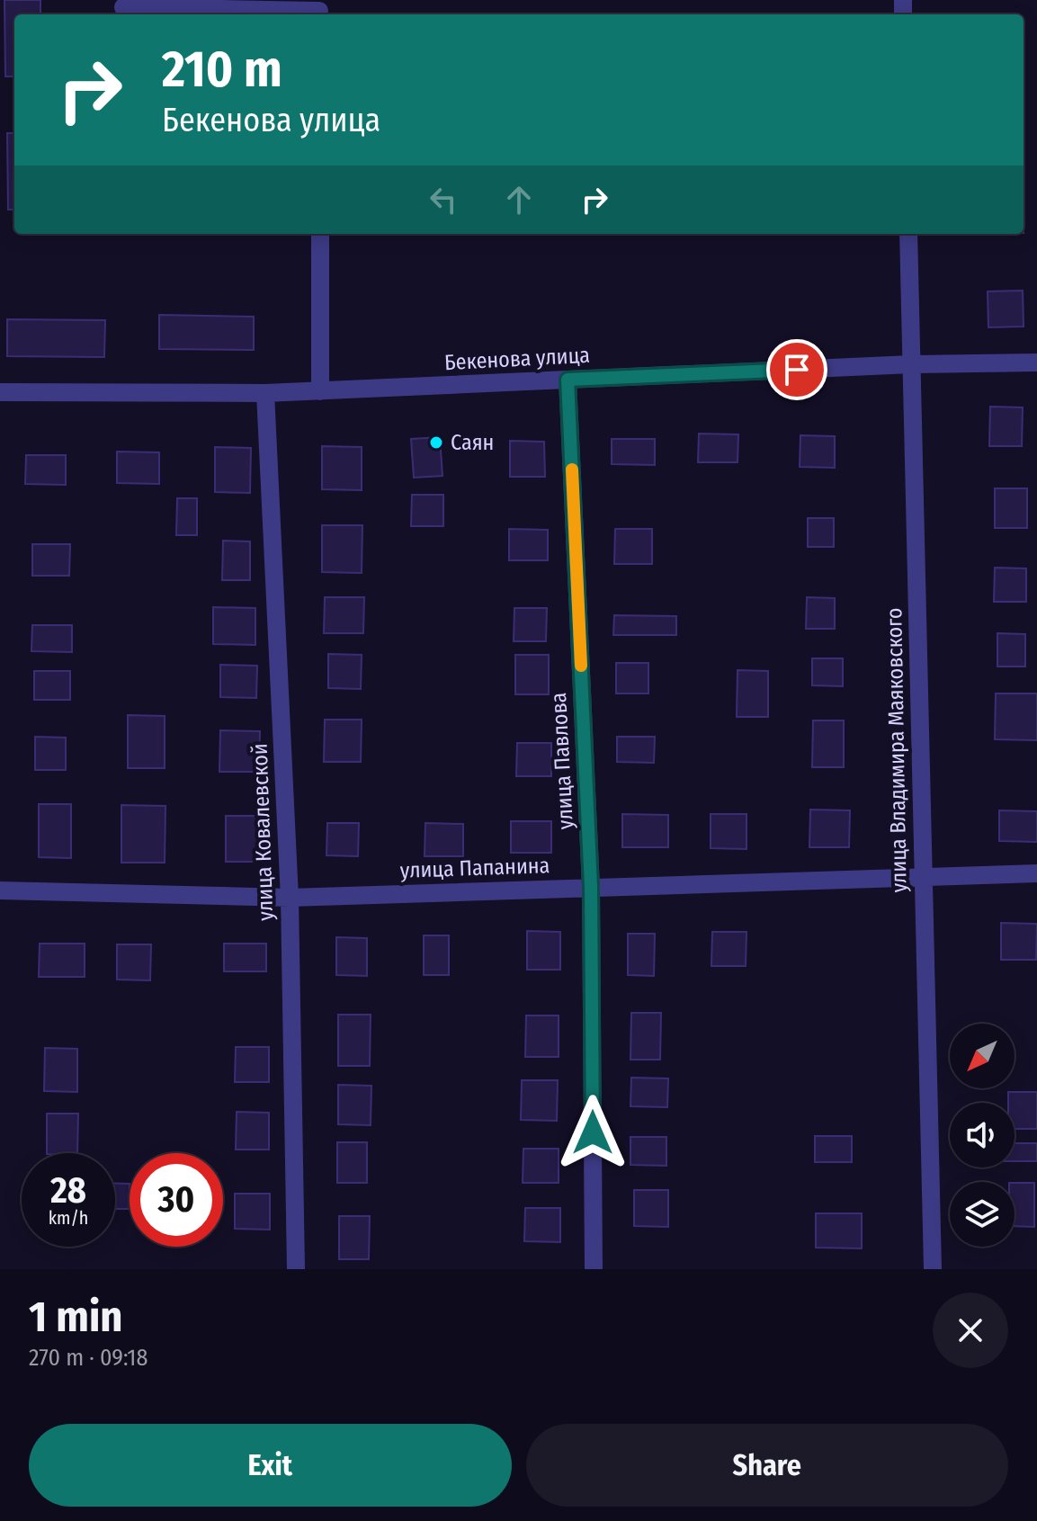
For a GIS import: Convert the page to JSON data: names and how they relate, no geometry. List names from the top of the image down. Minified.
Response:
{"streets":{"street":["Бекенова улица","улица Владимира Маяковского","улица Павлова","улица Ковалевской","улица Папанина"]},"crossings":[["Бекенова улица","улица Владимира Маяковского"],["Бекенова улица","улица Павлова"],["Бекенова улица","улица Ковалевской"],["улица Владимира Маяковского","улица Папанина"],["улица Павлова","улица Папанина"],["улица Ковалевской","улица Папанина"]],"places":["Саян"],"north":"bottom left","page":{"turn":["210 m","Бекенова улица"],"speed":"28 km/h","limit":"30","heading":["1 min","270 m · 09:18"],"buttons":["Exit","Share"]}}
